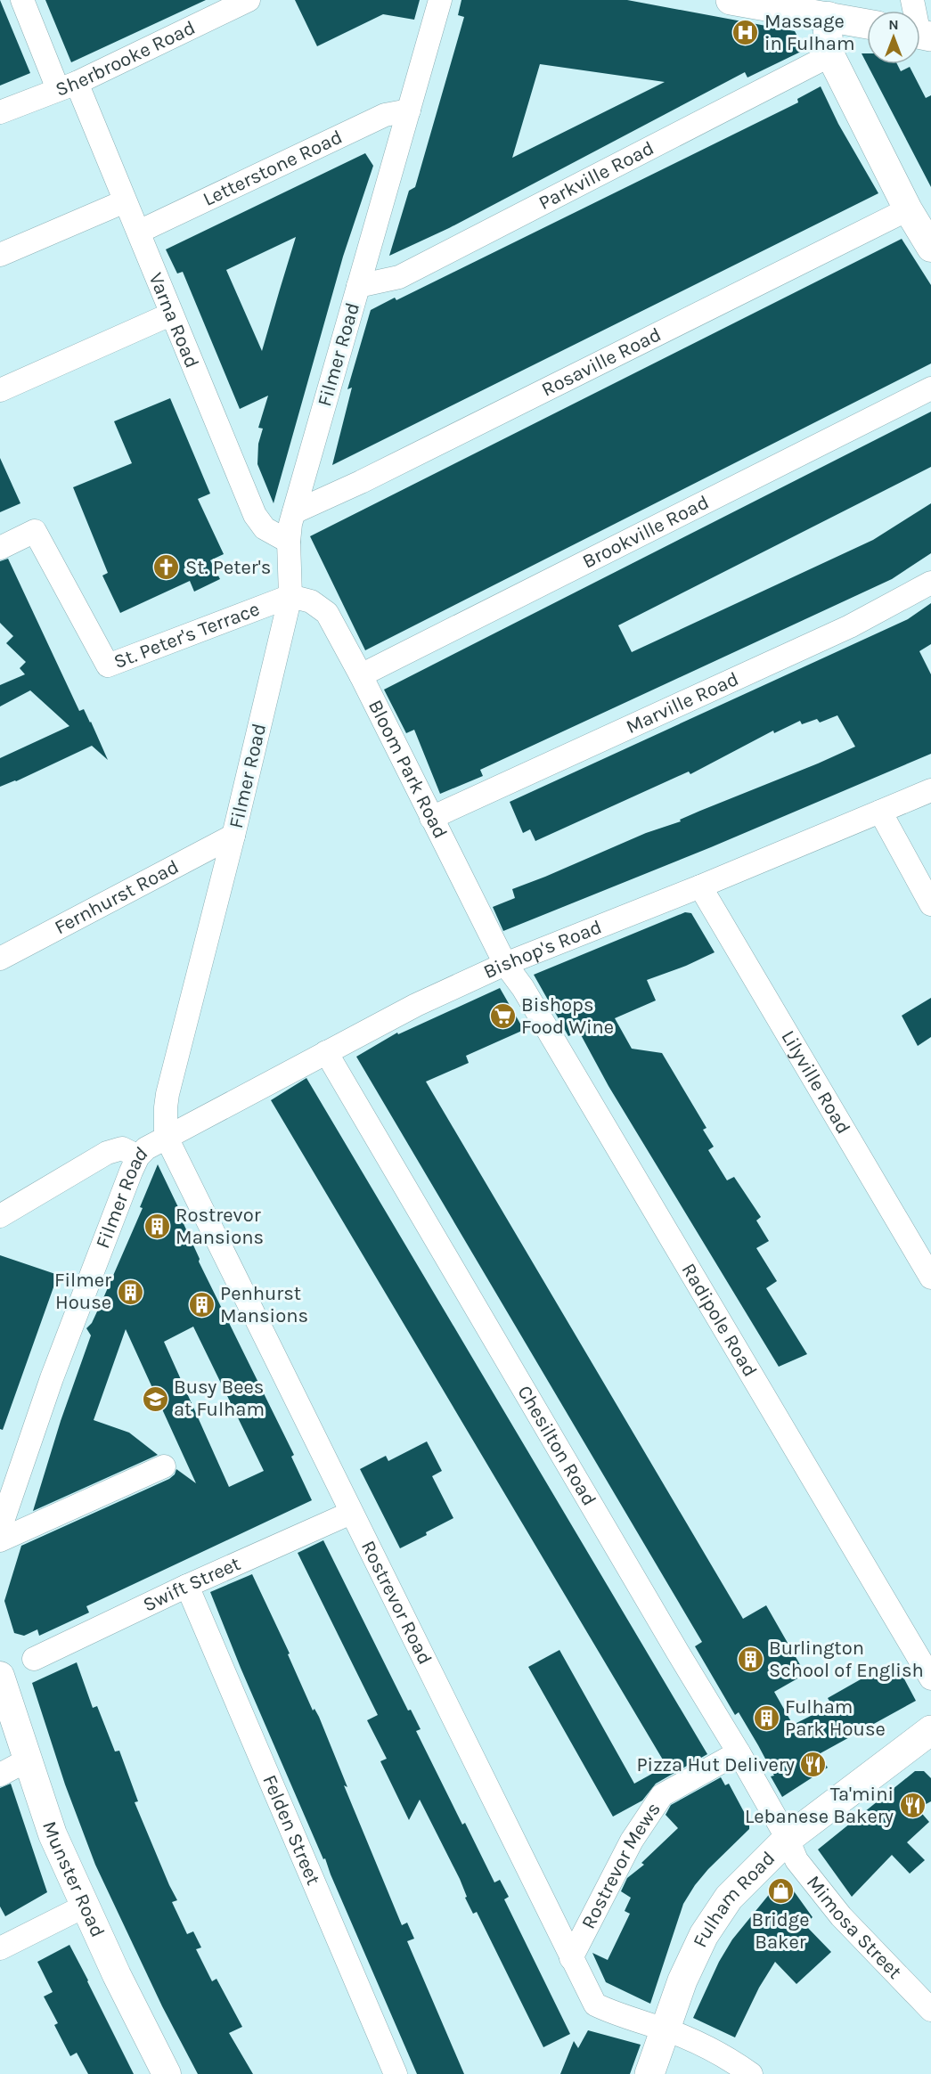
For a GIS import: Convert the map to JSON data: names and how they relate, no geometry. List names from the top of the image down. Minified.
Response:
{"streets":{"main road":["Fulham Road"],"street":["Sherbrooke Road","Letterstone Road","Parkville Road","Varna Road","Filmer Road","Rosaville Road","Brookville Road","St. Peter's Terrace","Marville Road","Bloom Park Road","Fernhurst Road","Bishop's Road","Lilyville Road","Radipole Road","Chesilton Road","Swift Street","Rostrevor Road","Felden Street","Rostrevor Mews","Munster Road","Mimosa Street"]},"crossings":[["Sherbrooke Road","Varna Road"],["Letterstone Road","Varna Road"],["Letterstone Road","Filmer Road"],["Parkville Road","Filmer Road"],["Varna Road","Filmer Road"],["Filmer Road","Rosaville Road"],["Filmer Road","St. Peter's Terrace"],["Filmer Road","Bloom Park Road"],["Filmer Road","Fernhurst Road"],["Filmer Road","Bishop's Road"],["Filmer Road","Rostrevor Road"],["Brookville Road","Bloom Park Road"],["St. Peter's Terrace","Bloom Park Road"],["Marville Road","Bloom Park Road"],["Bloom Park Road","Bishop's Road"],["Bloom Park Road","Radipole Road"],["Bishop's Road","Lilyville Road"],["Bishop's Road","Radipole Road"],["Bishop's Road","Chesilton Road"],["Bishop's Road","Rostrevor Road"],["Chesilton Road","Rostrevor Mews"],["Chesilton Road","Fulham Road"],["Chesilton Road","Mimosa Street"],["Swift Street","Rostrevor Road"],["Swift Street","Felden Street"],["Rostrevor Road","Rostrevor Mews"],["Rostrevor Road","Fulham Road"],["Fulham Road","Mimosa Street"]],"places":{"hospital":["Massage in Fulham"],"church":["St. Peter's"],"supermarket":["Bishops Food Wine"],"building":["Rostrevor Mansions","Filmer House","Penhurst Mansions","Burlington School of English","Fulham Park House"],"school or university":["Busy Bees at Fulham"],"restaurant":["Pizza Hut Delivery","Ta'mini Lebanese Bakery"],"shop":["Bridge Baker"]},"north":"top"}
